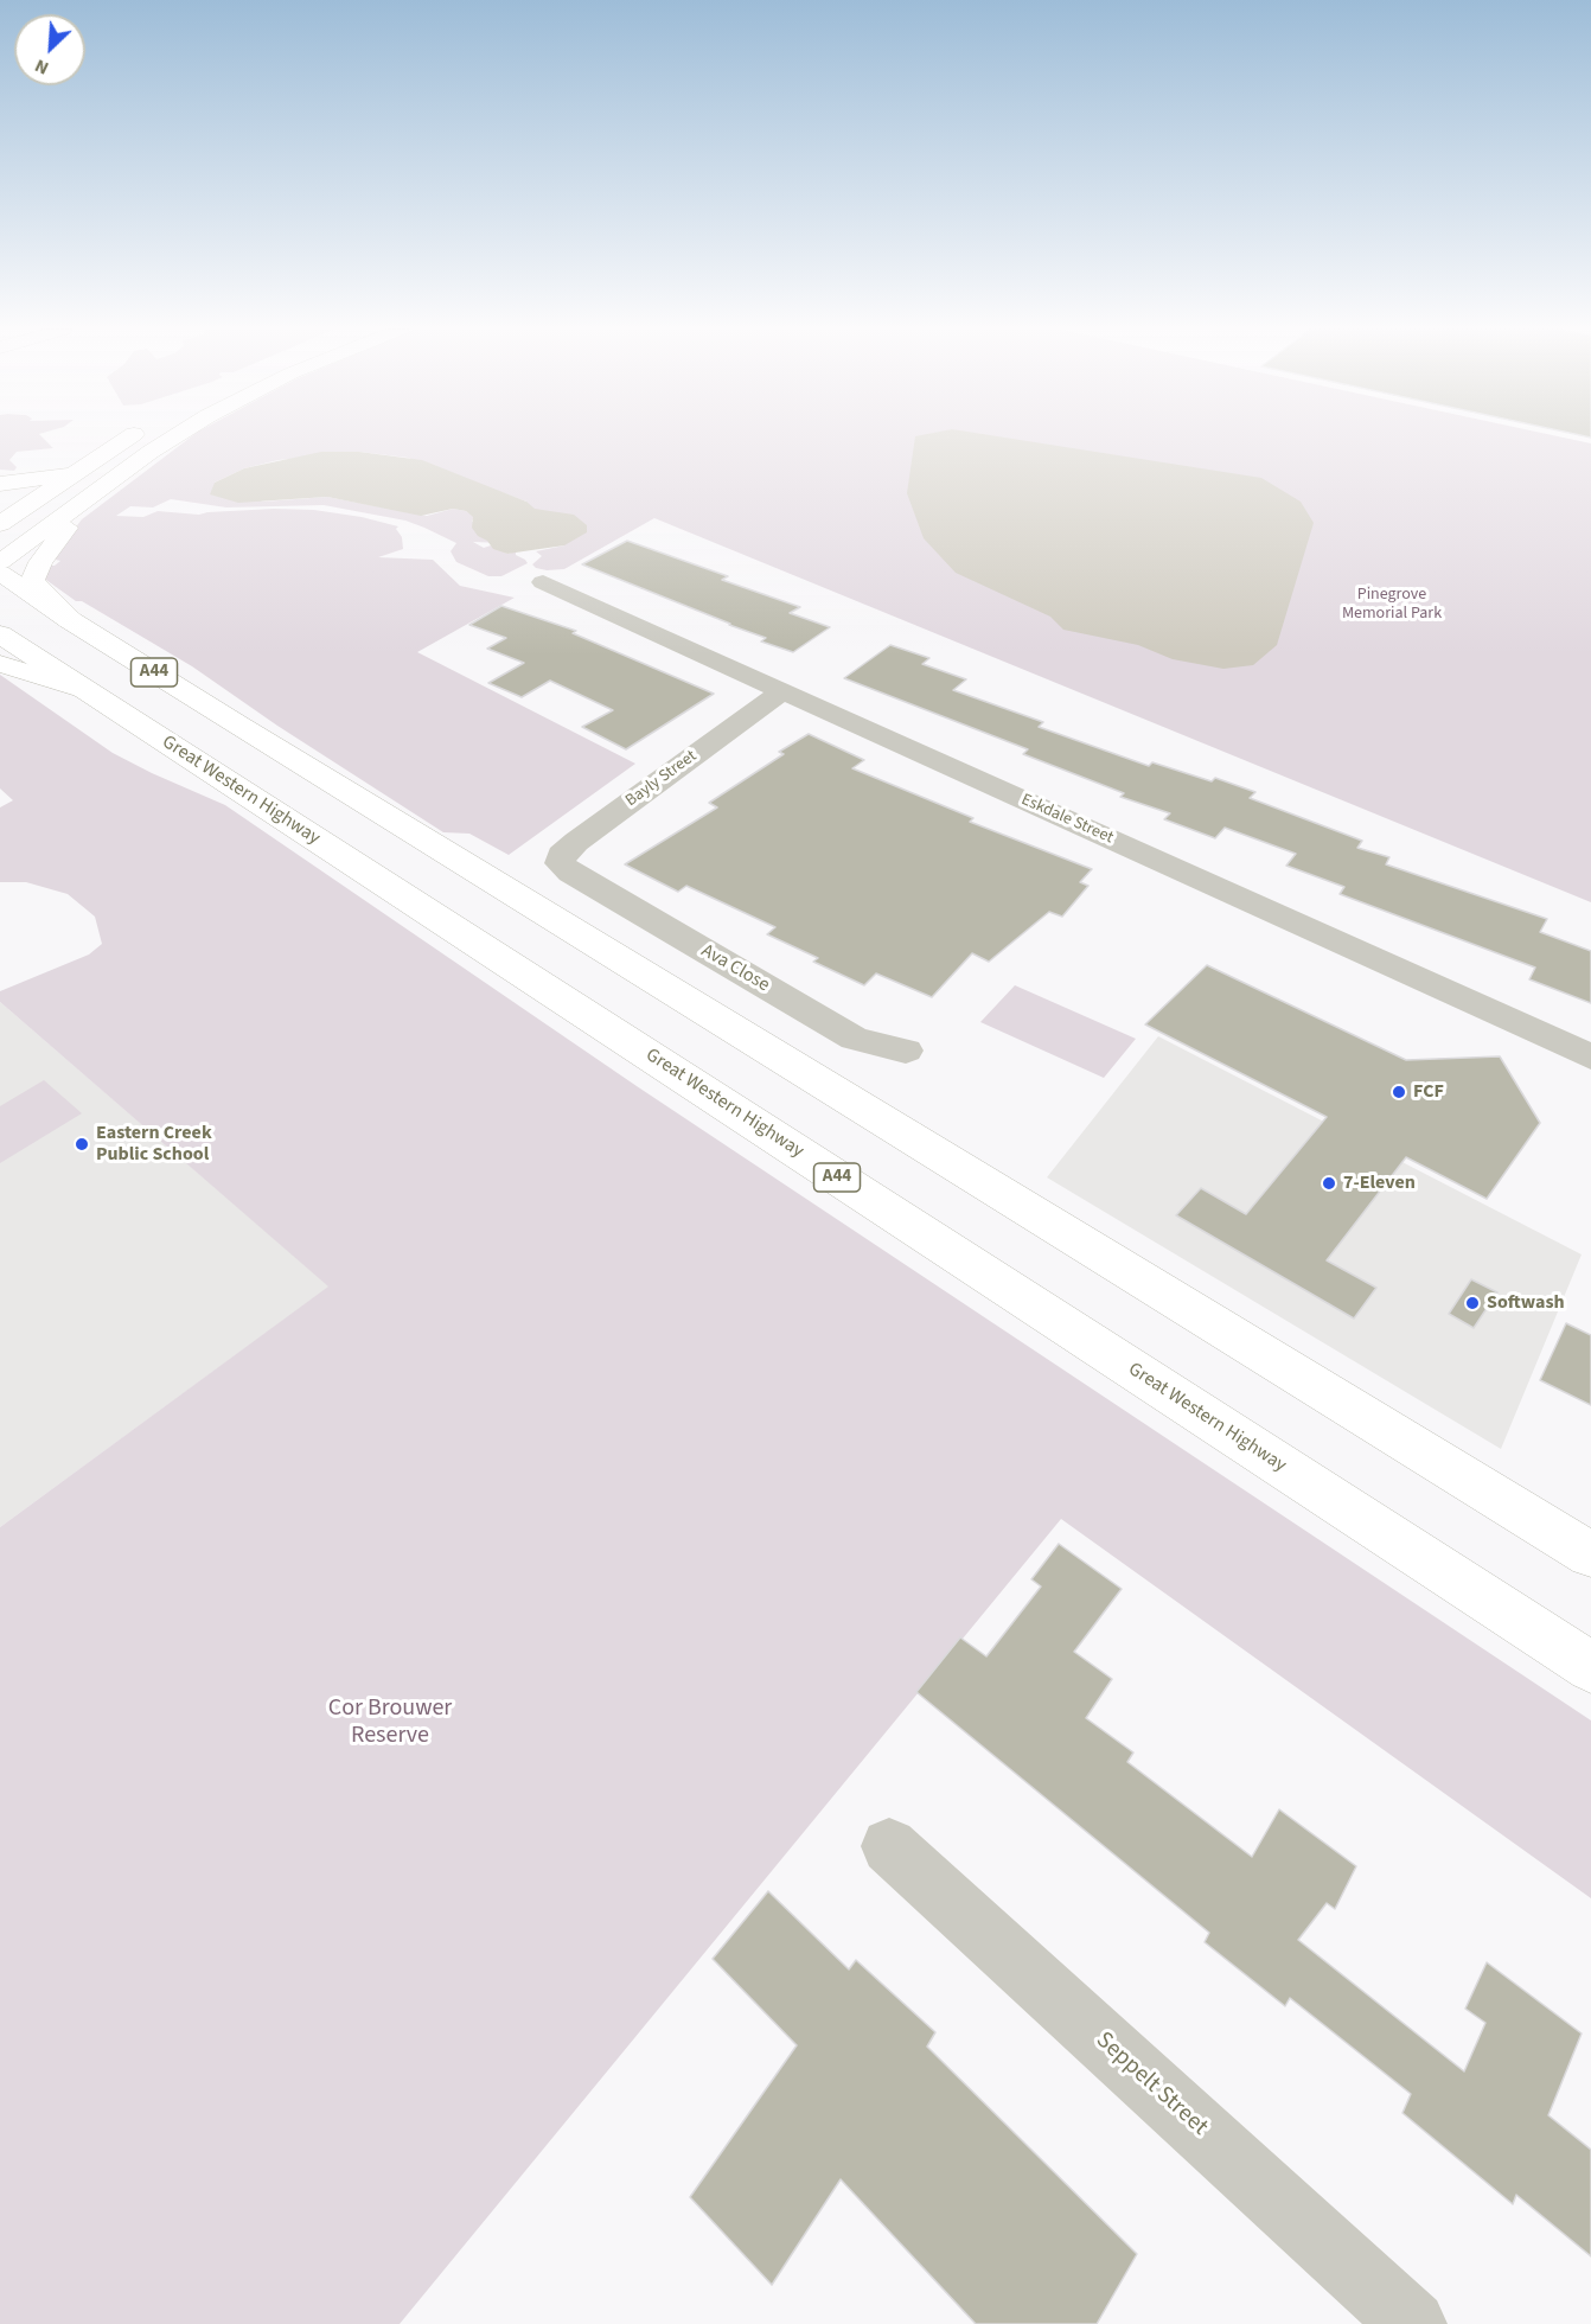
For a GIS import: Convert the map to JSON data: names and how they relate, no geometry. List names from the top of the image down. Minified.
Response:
{"streets":{"main road":["A44","Great Western Highway"],"street":["Bayly Street","Eskdale Street","Ava Close","Seppelt Street"]},"crossings":[["Bayly Street","Eskdale Street"],["Bayly Street","Ava Close"]],"parks":["Pinegrove Memorial Park","Cor Brouwer Reserve"],"places":["FCF","Eastern Creek Public School","7-Eleven","Softwash"],"north":"bottom left"}
